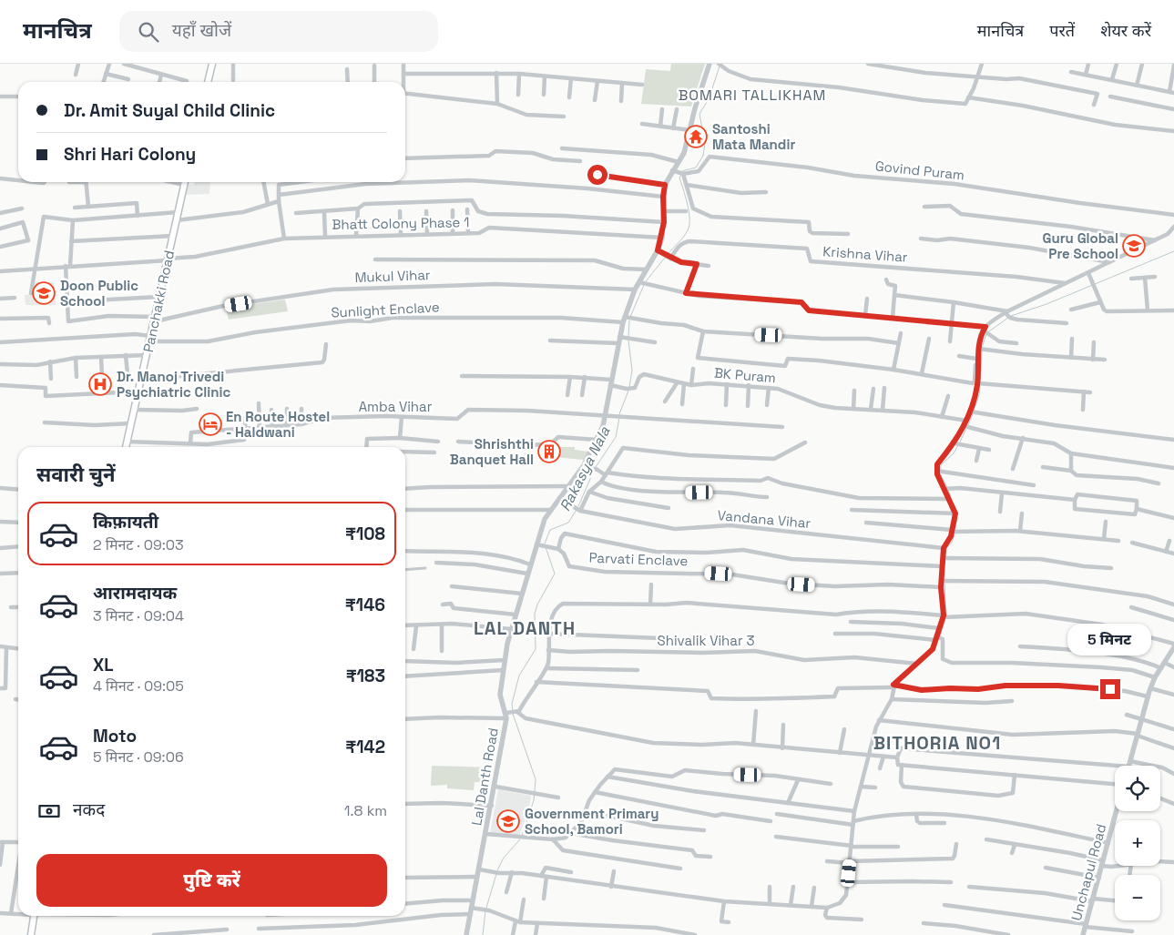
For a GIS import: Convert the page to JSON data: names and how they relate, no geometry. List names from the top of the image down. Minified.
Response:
{"streets":{"main road":["Panchakki Road"],"street":["Govind Puram","Bhatt Colony Phase 1","Krishna Vihar","Mukul Vihar","Sunlight Enclave","BK Puram","Amba Vihar","Vandana Vihar","Parvati Enclave","Shivalik Vihar 3","Lal Danth Road","Unchapul Road"]},"crossings":[["Bhatt Colony Phase 1","Panchakki Road"],["Bhatt Colony Phase 1","Lal Danth Road"],["Mukul Vihar","Panchakki Road"],["Mukul Vihar","Lal Danth Road"],["Panchakki Road","Sunlight Enclave"],["Sunlight Enclave","Lal Danth Road"],["BK Puram","Lal Danth Road"],["Amba Vihar","Lal Danth Road"],["Vandana Vihar","Lal Danth Road"]],"districts":["BOMARI TALLIKHAM","LAL DANTH","BITHORIA NO1"],"water":["Rakasya Nala"],"places":{"temple":["Santoshi Mata Mandir"],"school or university":["Guru Global Pre School","Doon Public School","Government Primary School, Bamori"],"hospital":["Dr. Manoj Trivedi Psychiatric Clinic"],"hotel":["En Route Hostel - Haldwani"],"building":["Shrishthi Banquet Hall"]},"page":{"header":"मानचित्र","search":"यहाँ खोजें","nav":["मानचित्र","परतें","शेयर करें"],"banner":["Dr. Amit Suyal Child Clinic","Shri Hari Colony"],"heading":"सवारी चुनें","list":[{"name":"किफ़ायती","note":"2 मिनट · 09:03","value":"₹108"},{"name":"आरामदायक","note":"3 मिनट · 09:04","value":"₹146"},{"name":"XL","note":"4 मिनट · 09:05","value":"₹183"},{"name":"Moto","note":"5 मिनट · 09:06","value":"₹142"}],"bubble":"5 मिनट","map_buttons":["+","−"],"pay":["नकद","1.8 km"],"buttons":"पुष्टि करें"}}
